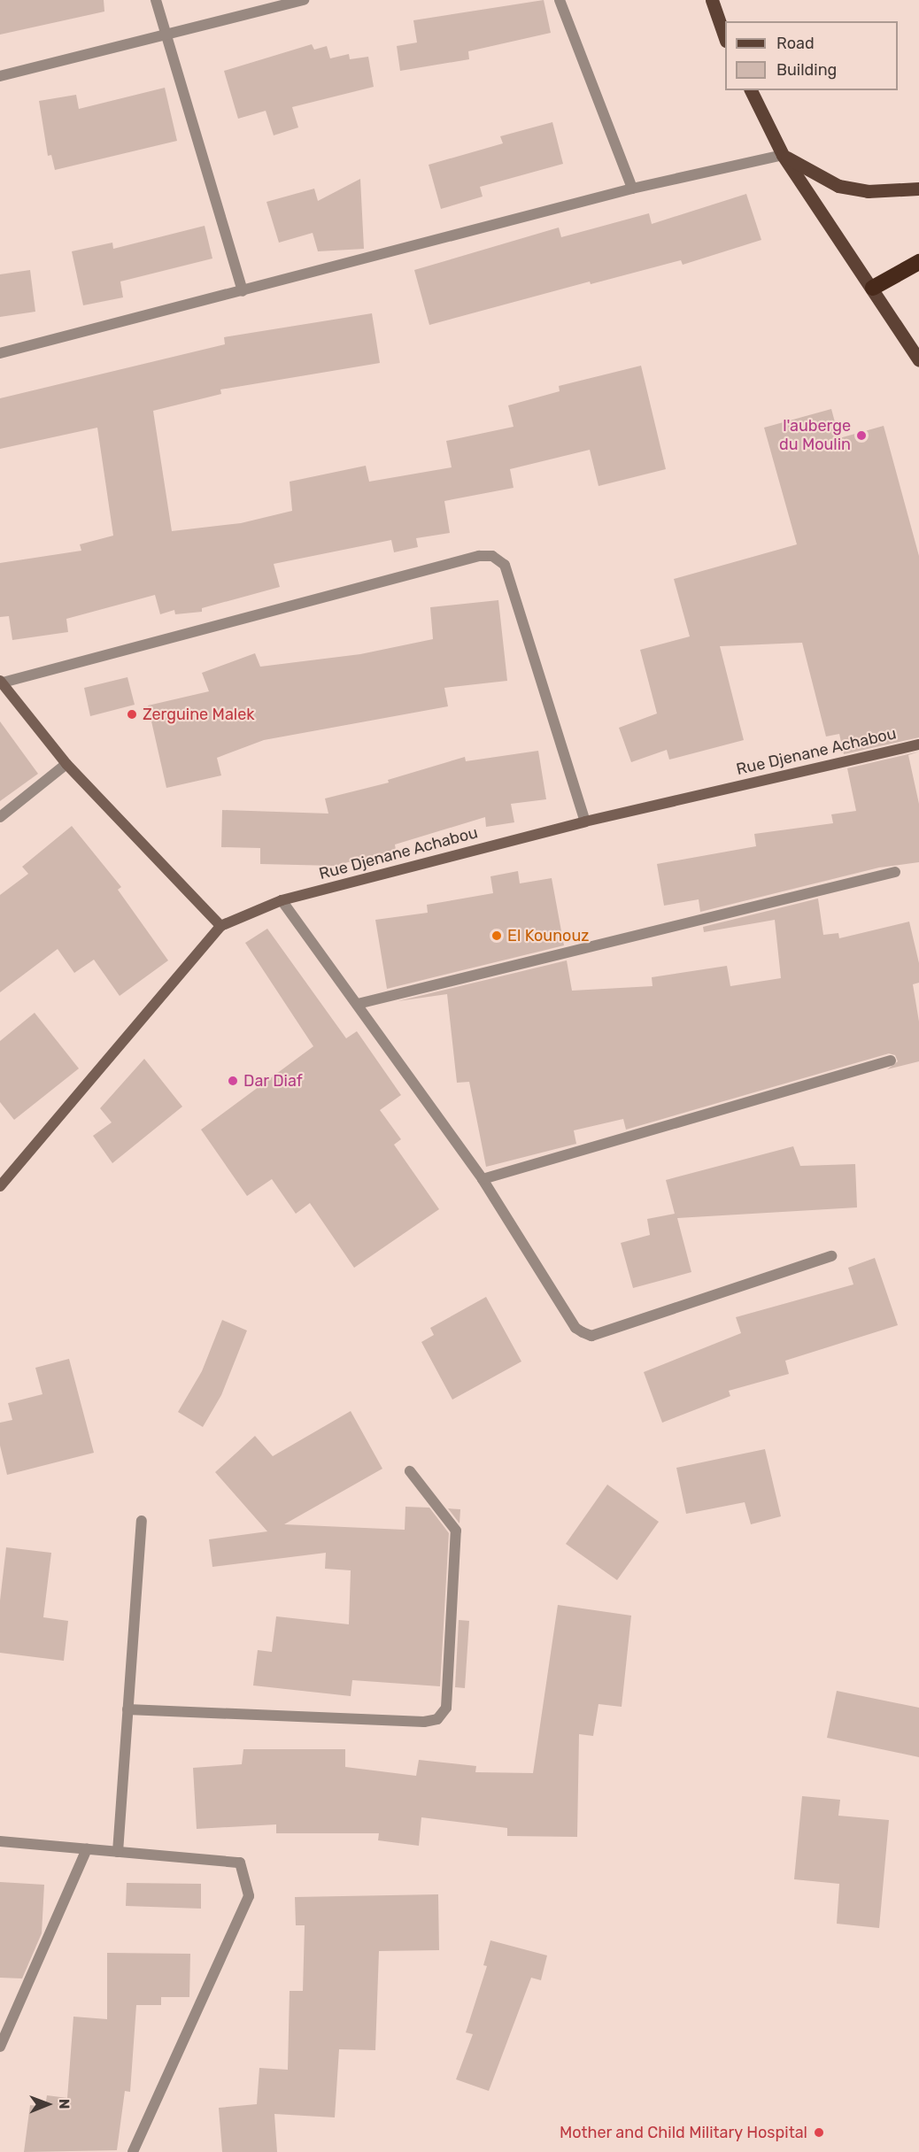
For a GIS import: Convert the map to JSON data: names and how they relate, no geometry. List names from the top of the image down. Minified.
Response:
{"streets":{"main road":["Rue Djenane Achabou"]},"places":["l'auberge du Moulin","Zerguine Malek","El Kounouz","Dar Diaf","Mother and Child Military Hospital"],"legend":["Road","Building"],"north":"right"}
